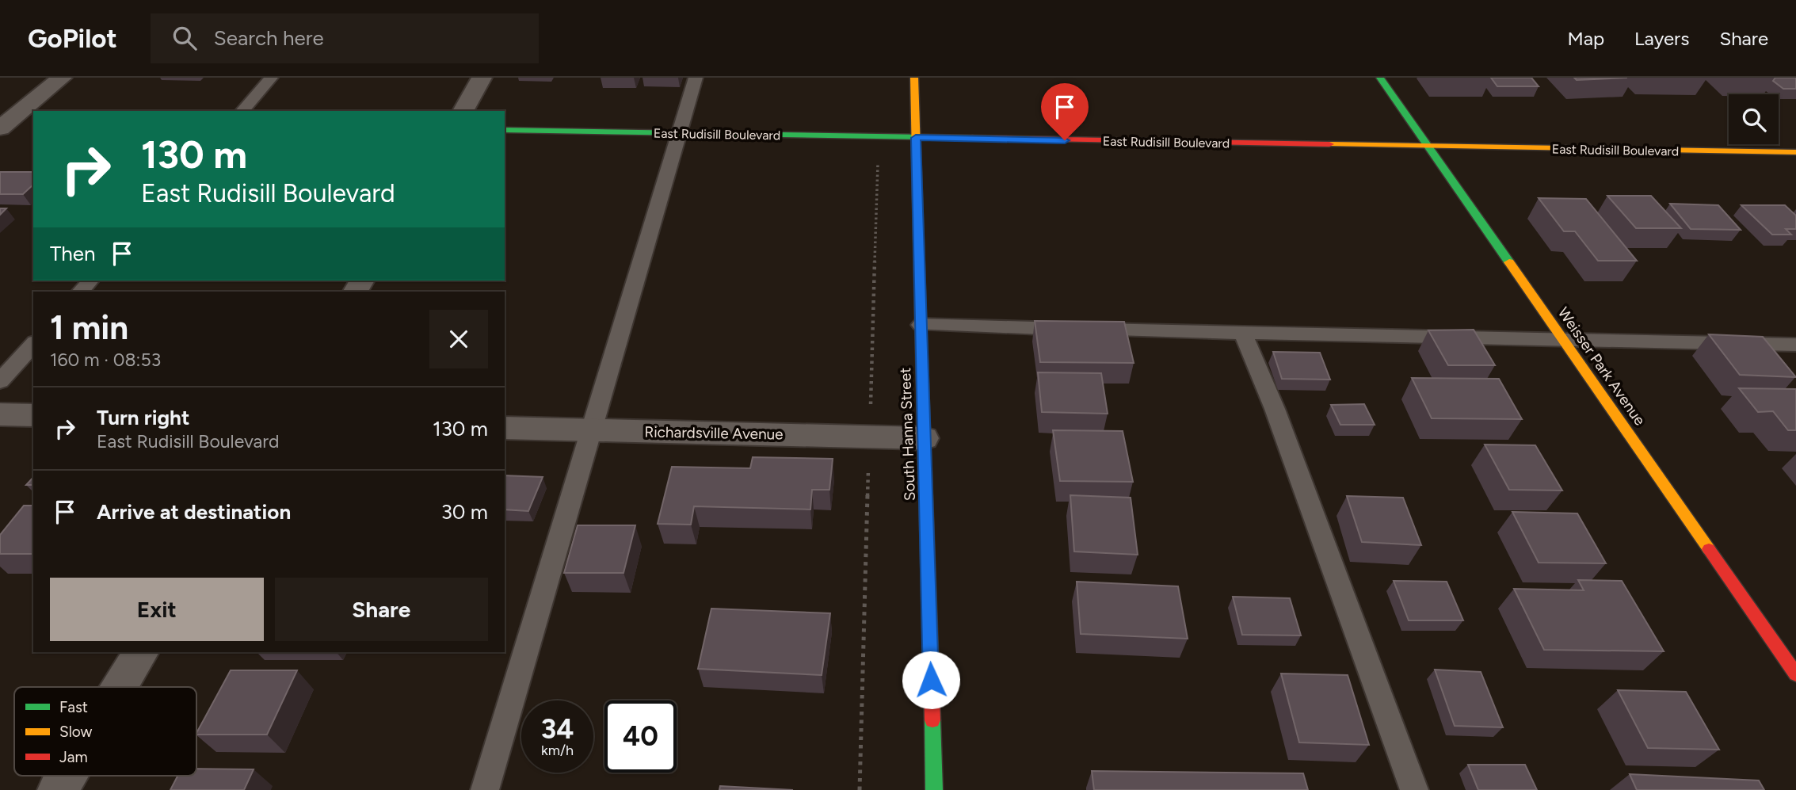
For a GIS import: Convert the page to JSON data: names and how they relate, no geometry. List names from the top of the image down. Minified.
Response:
{"streets":{"street":["East Rudisill Boulevard","Weisser Park Avenue","Richardsville Avenue","South Hanna Street"]},"crossings":[["East Rudisill Boulevard","Weisser Park Avenue"],["East Rudisill Boulevard","South Hanna Street"],["Richardsville Avenue","South Hanna Street"]],"legend":["Fast","Slow","Jam"],"page":{"header":"GoPilot","search":"Search here","nav":["Map","Layers","Share"],"turn":["130 m","East Rudisill Boulevard"],"then":"Then","heading":["1 min","160 m · 08:53"],"list":[{"name":"Turn right","note":"East Rudisill Boulevard","value":"130 m"},{"name":"Arrive at destination","value":"30 m"}],"buttons":["Exit","Share"],"speed":"34 km/h","limit":"40"}}
